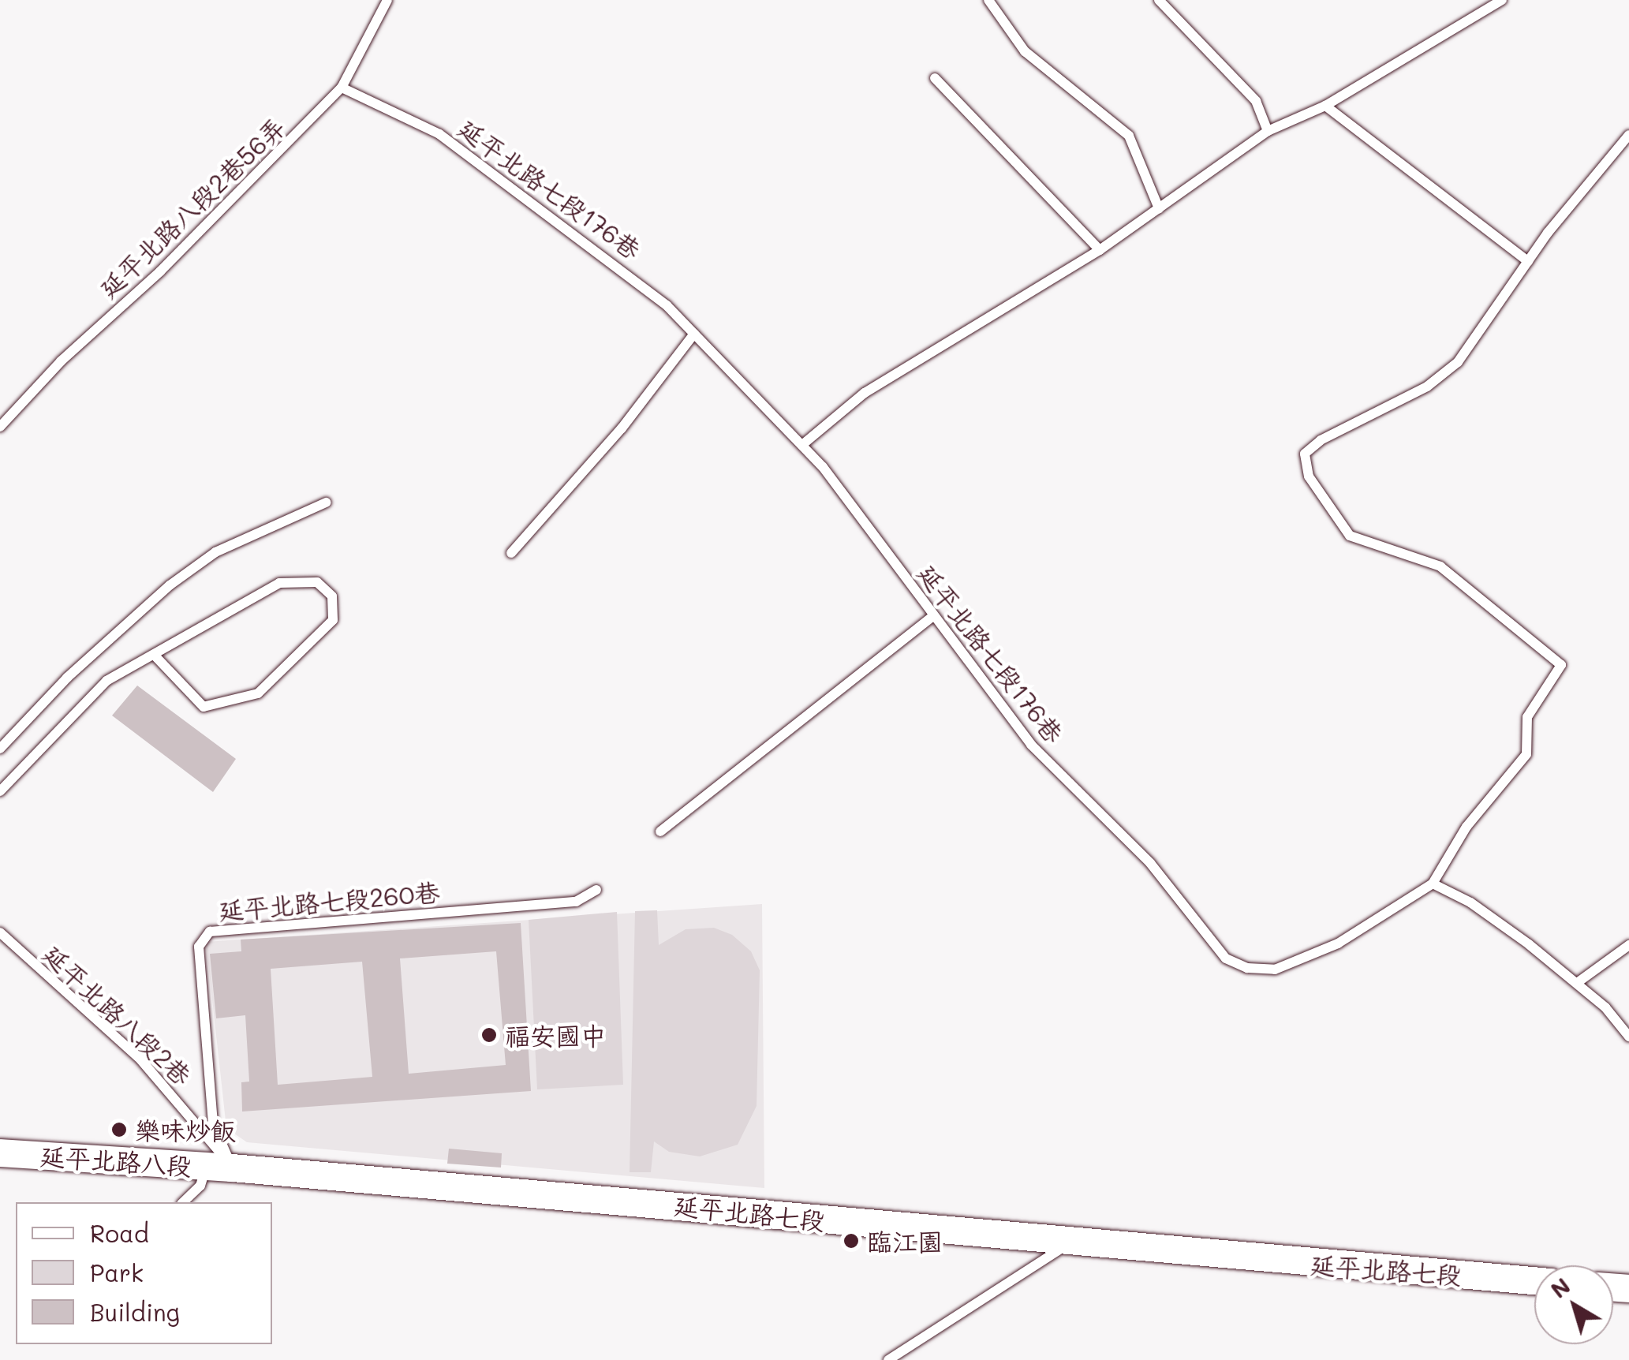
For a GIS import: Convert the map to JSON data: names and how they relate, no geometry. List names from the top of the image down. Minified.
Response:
{"streets":{"street":["延平北路八段","延平北路七段"],"lane":["延平北路七段176巷","延平北路八段2巷56弄","延平北路七段260巷","延平北路八段2巷"]},"crossings":[["延平北路七段176巷","延平北路八段2巷56弄"],["延平北路七段260巷","延平北路八段2巷"],["延平北路七段260巷","延平北路八段"],["延平北路七段260巷","延平北路七段"],["延平北路八段2巷","延平北路八段"],["延平北路八段2巷","延平北路七段"],["延平北路八段","延平北路七段"]],"places":["福安國中","樂味炒飯","臨江園"],"legend":["Road","Park","Building"],"north":"top left"}
